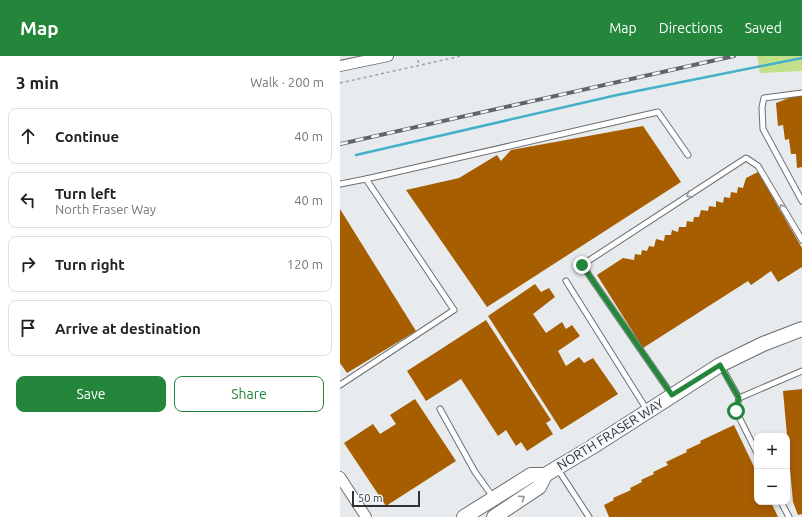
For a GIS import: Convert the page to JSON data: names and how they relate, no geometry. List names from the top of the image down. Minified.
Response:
{"streets":{"street":["NORTH FRASER WAY"]},"scale_bar":"50 m","page":{"header":"Map","nav":["Map","Directions","Saved"],"heading":["3 min","Walk · 200 m"],"list":[["Continue","40 m"],["Turn left","North Fraser Way","40 m"],["Turn right","120 m"],"Arrive at destination"],"buttons":["Save","Share"],"map_buttons":["+","−"],"scale":"50 m"}}
